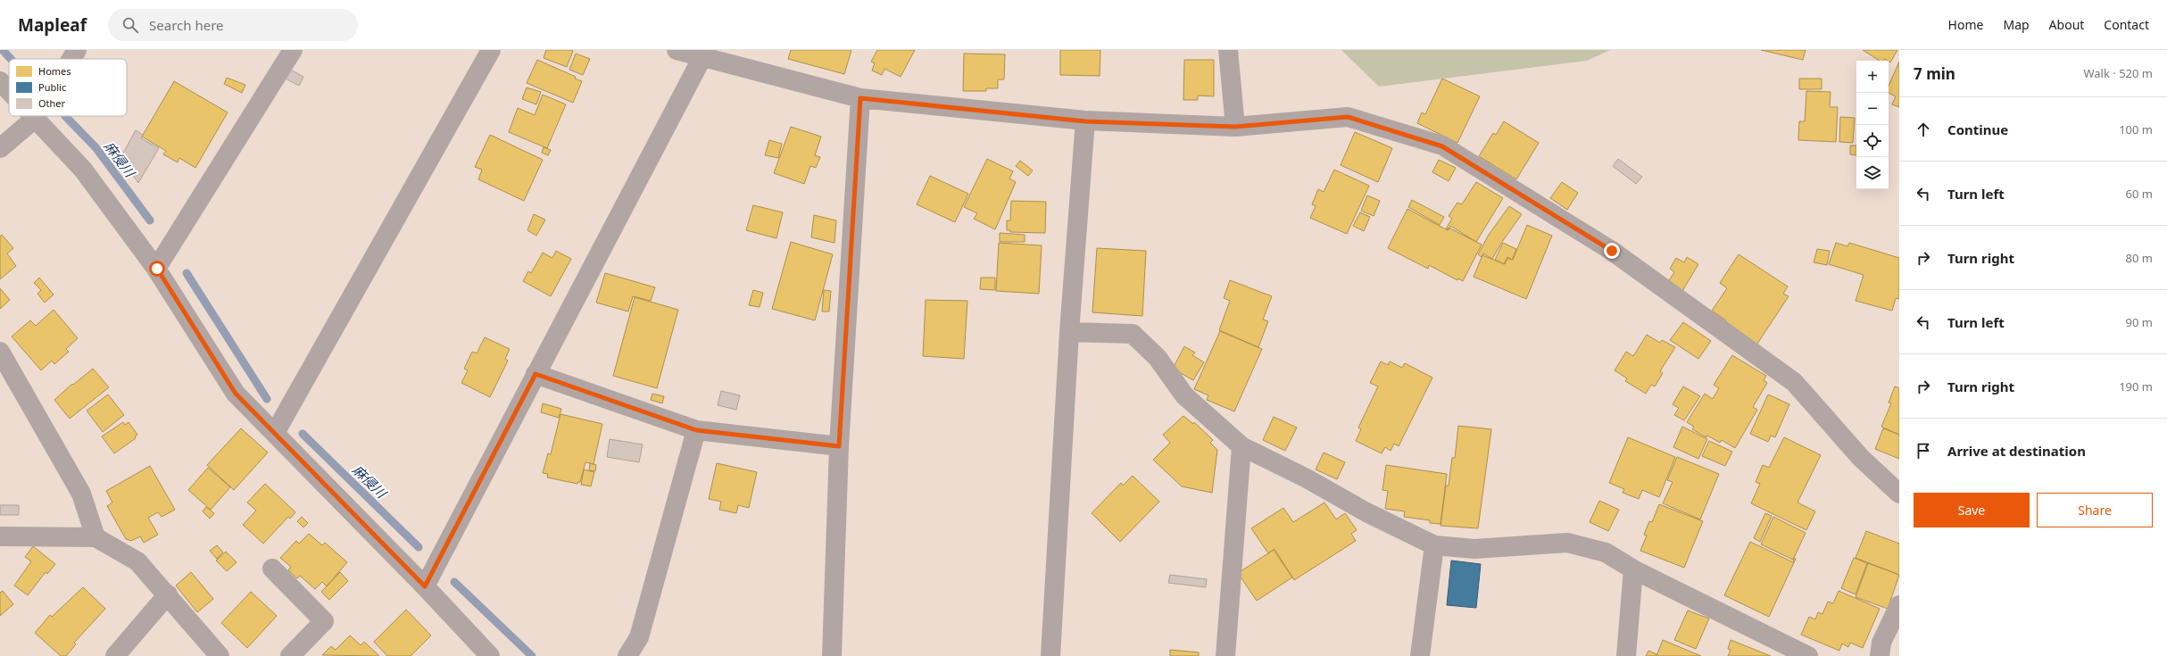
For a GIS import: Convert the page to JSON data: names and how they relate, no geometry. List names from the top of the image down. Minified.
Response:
{"water":["麻侵川"],"legend":["Homes","Public","Other"],"page":{"header":"Mapleaf","search":"Search here","nav":["Home","Map","About","Contact"],"heading":["7 min","Walk · 520 m"],"map_buttons":["+","−"],"list":[["Continue","100 m"],["Turn left","60 m"],["Turn right","80 m"],["Turn left","90 m"],["Turn right","190 m"],"Arrive at destination"],"buttons":["Save","Share"]}}
